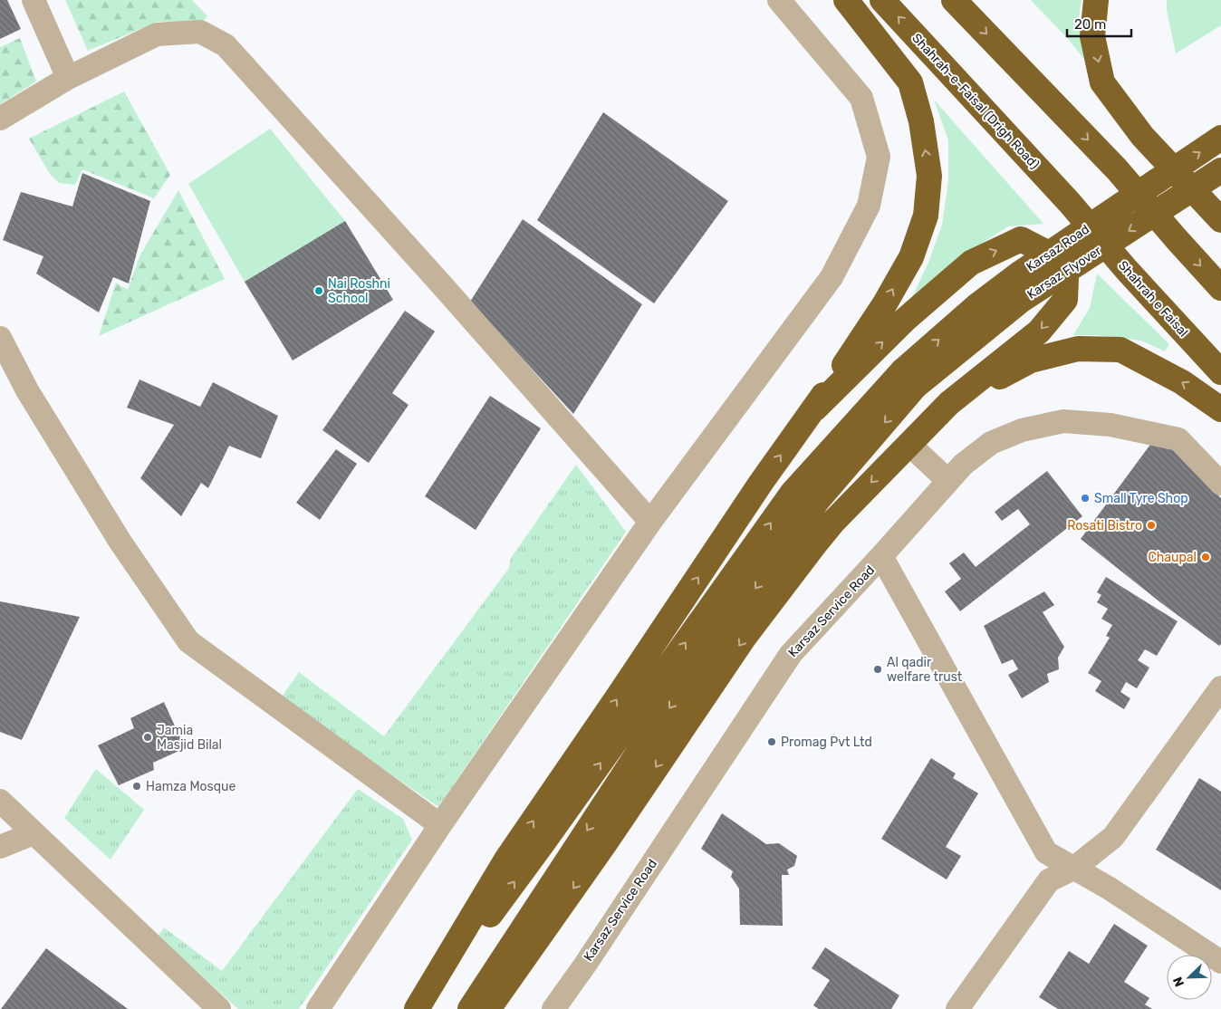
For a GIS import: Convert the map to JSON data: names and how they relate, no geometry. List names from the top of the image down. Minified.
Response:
{"streets":{"highway":["Shahrah-e-Faisal (Drigh Road)","Karsaz Road","Karsaz Flyover","Shahrah e Faisal"],"street":["Karsaz Service Road"]},"crossings":[["Shahrah-e-Faisal (Drigh Road)","Shahrah e Faisal"],["Karsaz Road","Karsaz Flyover"]],"one_way":["Karsaz Road","Karsaz Flyover"],"places":["Nai Roshni School","Small Tyre Shop","Rosati Bistro","Chaupal","Al qadir welfare trust","Jamia Masjid Bilal","Promag Pvt Ltd","Hamza Mosque"],"scale_bar":"20 m","north":"bottom left"}
